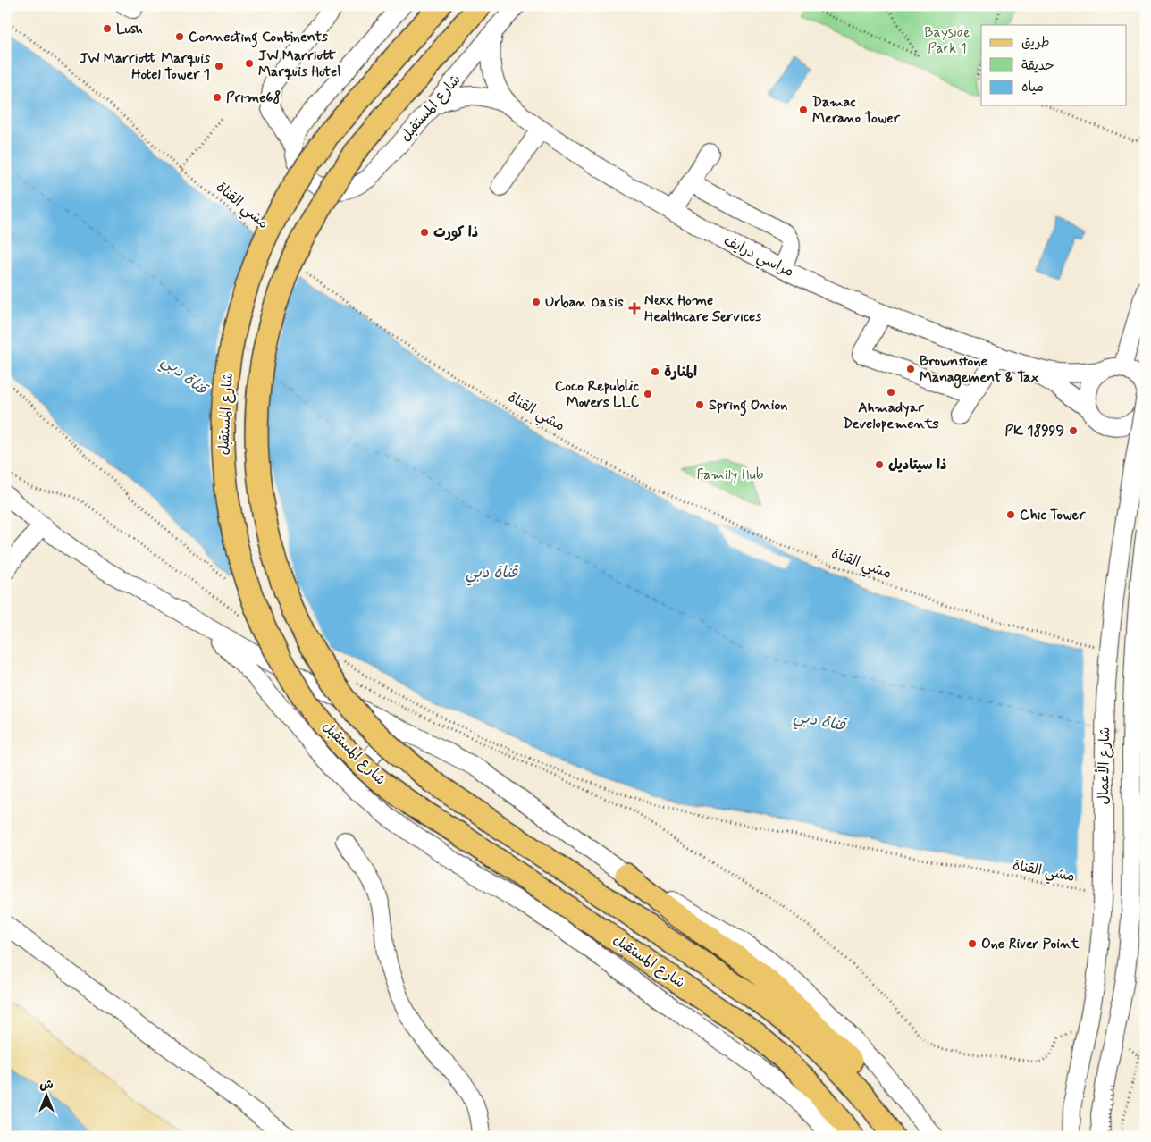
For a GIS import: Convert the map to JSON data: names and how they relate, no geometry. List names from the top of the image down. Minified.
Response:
{"streets":{"main road":["شارع المستقبل"],"street":["مراسي درايف","شارع الأعمال"],"path":["مشي القناة"]},"crossings":[["شارع المستقبل","مراسي درايف"]],"water":["قناة دبي"],"parks":["Bayside Park 1","Family Hub"],"places":{"other":["Lush","Connecting Continents","JW Marriott Marquis Hotel","JW Marriott Marquis Hotel Tower 1","Prime68","Damac Merano Tower","ذا كورت","Urban Oasis","Brownstone Management & Tax","المنارة","Ahmadyar Developements","Coco Republic Movers LLC","Spring Onion","PK 18999","ذا سيتاديل","Chic Tower","One River Point"],"health":["Nexx Home Healthcare Services"]},"legend":["طريق","حديقة","مياه"],"north":"top"}
